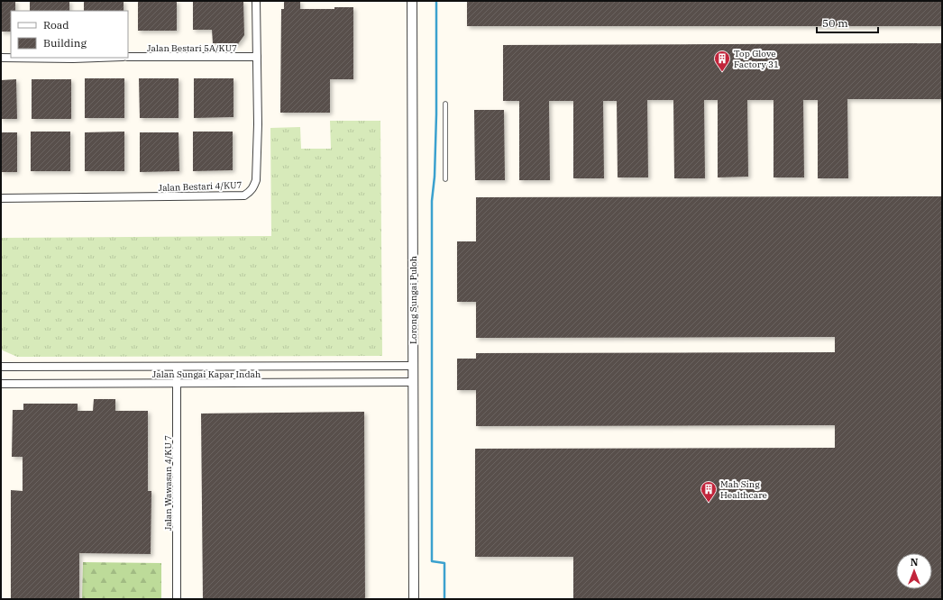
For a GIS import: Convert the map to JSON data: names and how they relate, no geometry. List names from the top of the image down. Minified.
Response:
{"streets":{"street":["Jalan Bestari 5A/KU7","Jalan Bestari 4/KU7","Lorong Sungai Puloh","Jalan Sungai Kapar Indah","Jalan Wawasan 4/KU 7"]},"crossings":[["Jalan Bestari 5A/KU7","Jalan Bestari 4/KU7"],["Lorong Sungai Puloh","Jalan Sungai Kapar Indah"],["Jalan Sungai Kapar Indah","Jalan Wawasan 4/KU 7"]],"places":{"building":["Top Glove Factory 31","Mah Sing Healthcare"]},"legend":["Road","Building"],"scale_bar":"50 m","north":"top"}
